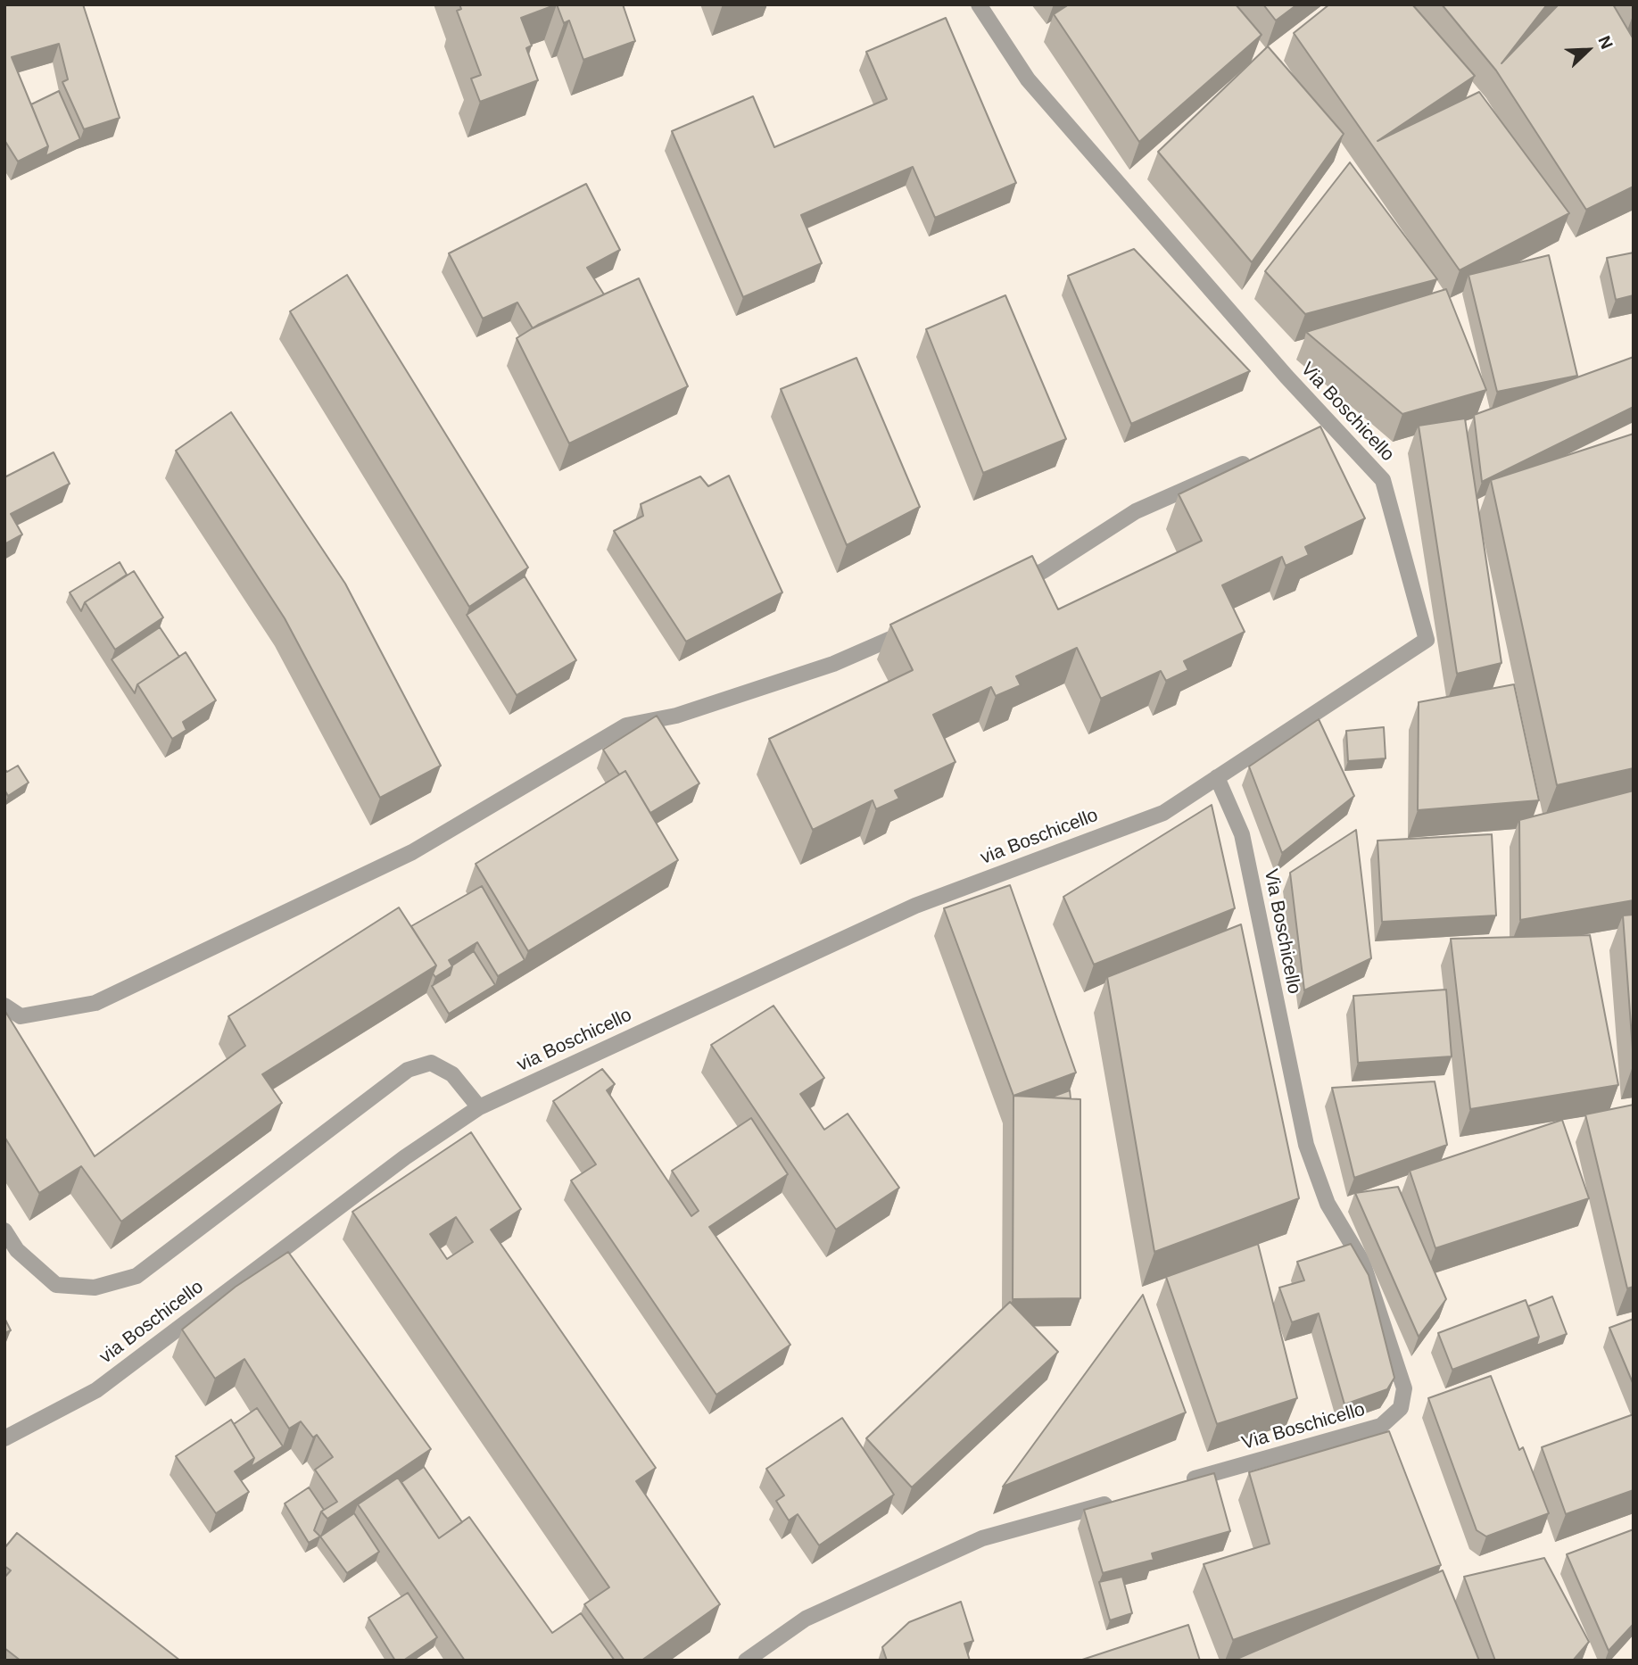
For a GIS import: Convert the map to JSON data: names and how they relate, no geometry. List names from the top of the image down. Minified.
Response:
{"streets":{"street":["Via Boschicello","via Boschicello"]},"crossings":[["Via Boschicello","via Boschicello"]],"north":"top right"}
